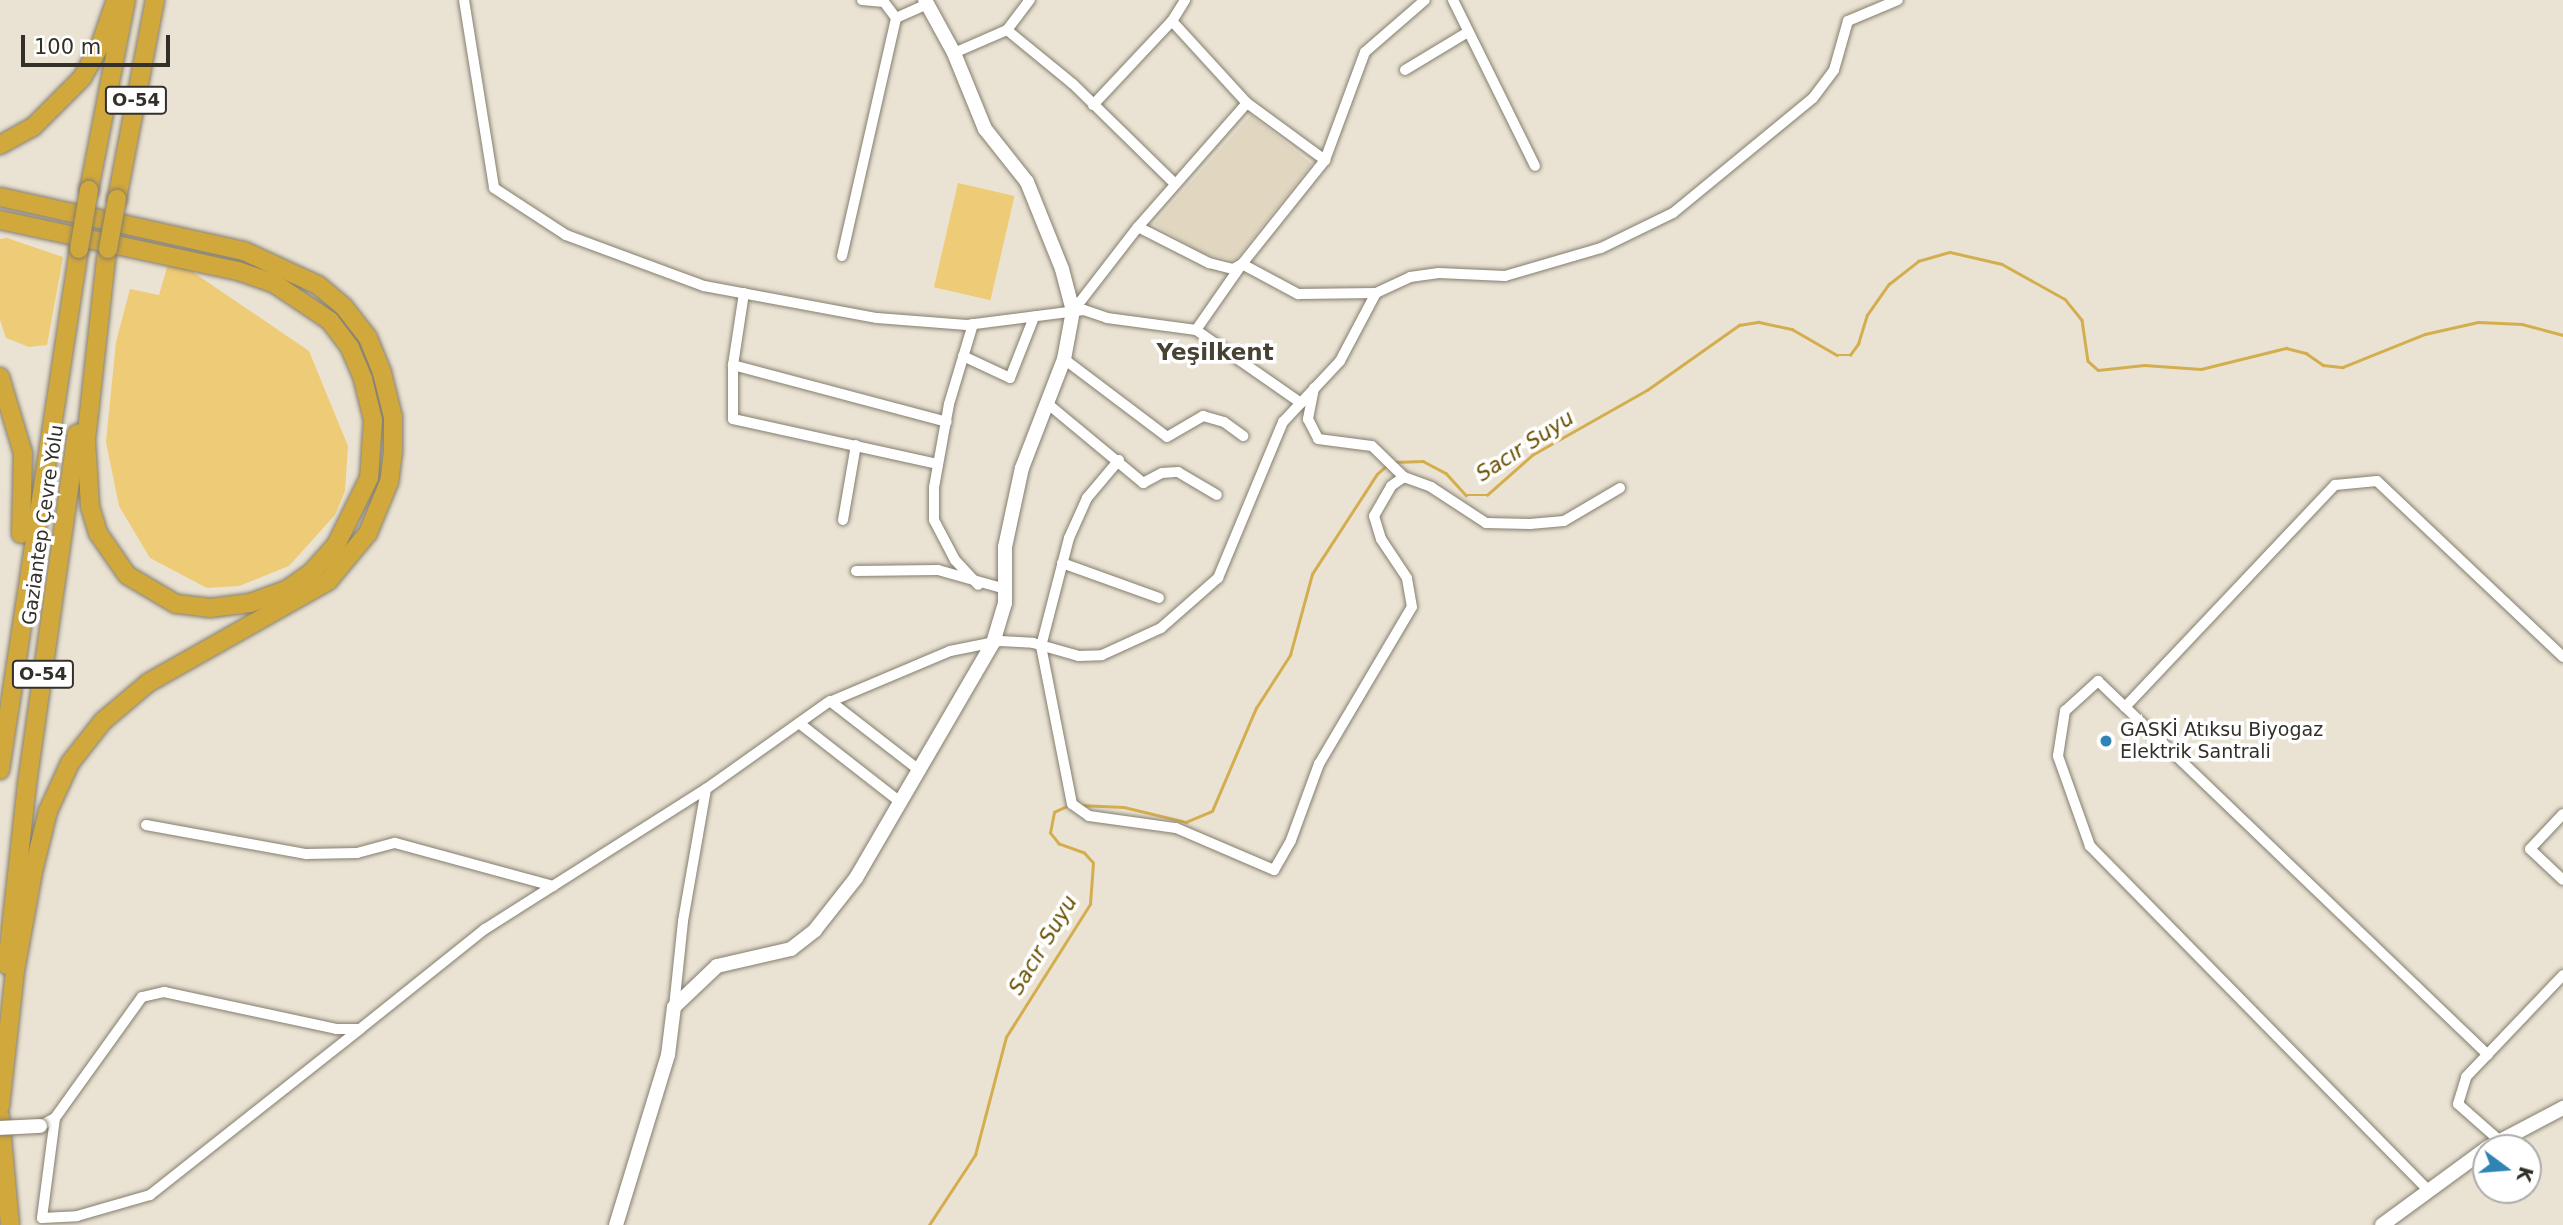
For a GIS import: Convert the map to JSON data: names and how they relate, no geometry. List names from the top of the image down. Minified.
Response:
{"streets":{"highway":["O-54","Gaziantep Çevre Yolu"]},"districts":["Yeşilkent"],"water":["Sacır Suyu"],"places":["GASKİ Atıksu Biyogaz Elektrik Santrali"],"scale_bar":"100 m","north":"right"}
